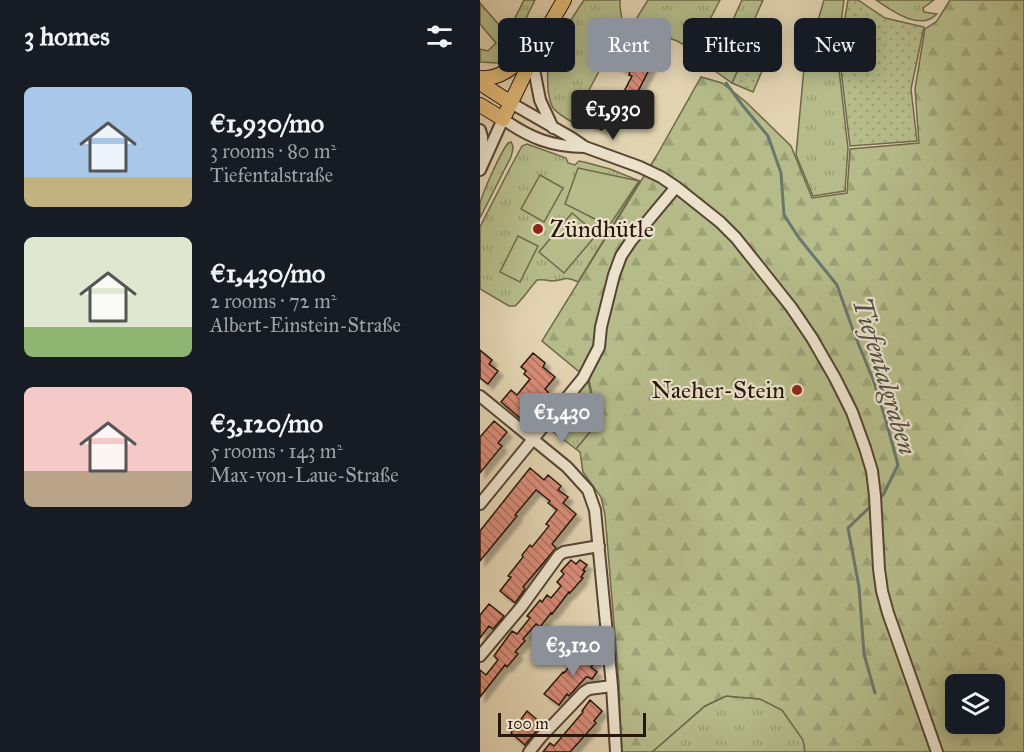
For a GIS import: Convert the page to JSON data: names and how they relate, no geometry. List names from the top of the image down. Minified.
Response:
{"water":["Tiefentalgraben"],"places":["Zündhütle","Naeher-Stein"],"scale_bar":"100 m","page":{"heading":"3 homes","chip":["Buy","Rent","Filters","New"],"list":[{"name":"€1,930/mo","note":"3 rooms · 80 m² · Tiefentalstraße"},{"name":"€1,430/mo","note":"2 rooms · 72 m² · Albert-Einstein-Straße"},{"name":"€3,120/mo","note":"5 rooms · 143 m² · Max-von-Laue-Straße"}],"price":["€1,930","€1,430","€3,120"],"scale":"100 m"}}
